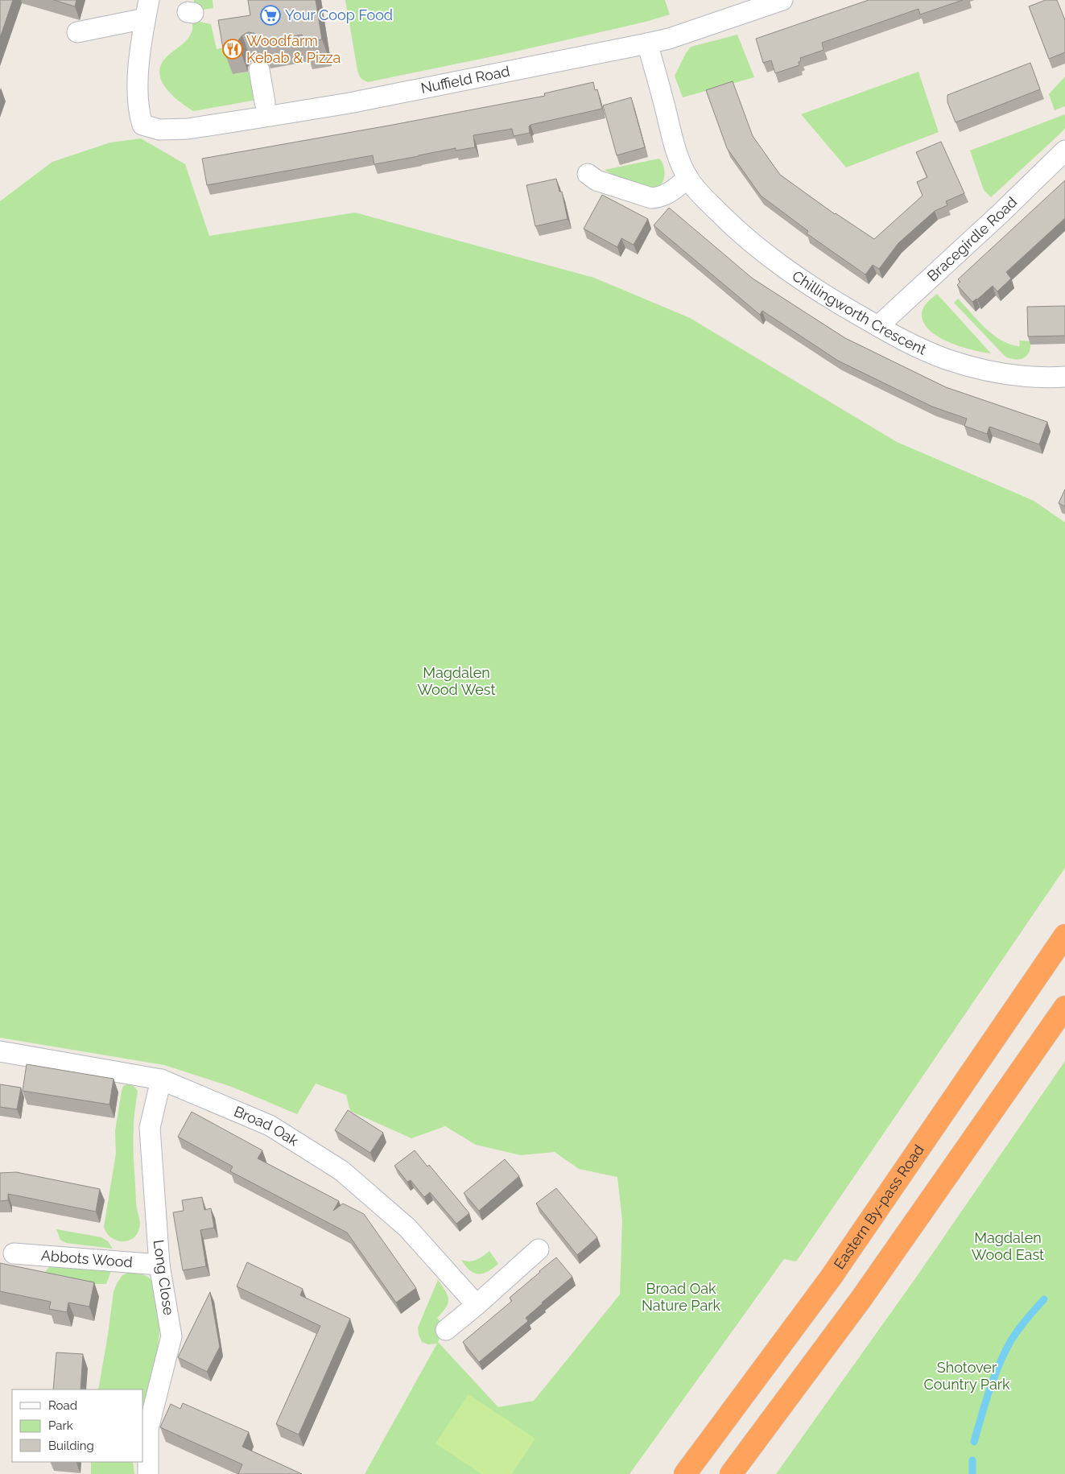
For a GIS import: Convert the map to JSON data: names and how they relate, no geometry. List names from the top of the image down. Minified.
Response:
{"streets":{"highway":["Eastern By-pass Road"],"street":["Nuffield Road","Bracegirdle Road","Chillingworth Crescent","Broad Oak","Abbots Wood","Long Close"]},"crossings":[["Nuffield Road","Chillingworth Crescent"],["Bracegirdle Road","Chillingworth Crescent"],["Broad Oak","Long Close"],["Abbots Wood","Long Close"]],"parks":["Magdalen Wood West","Magdalen Wood East","Broad Oak Nature Park","Shotover Country Park"],"places":{"supermarket":["Your Coop Food"],"restaurant":["Woodfarm Kebab & Pizza"]},"legend":["Road","Park","Building"]}
